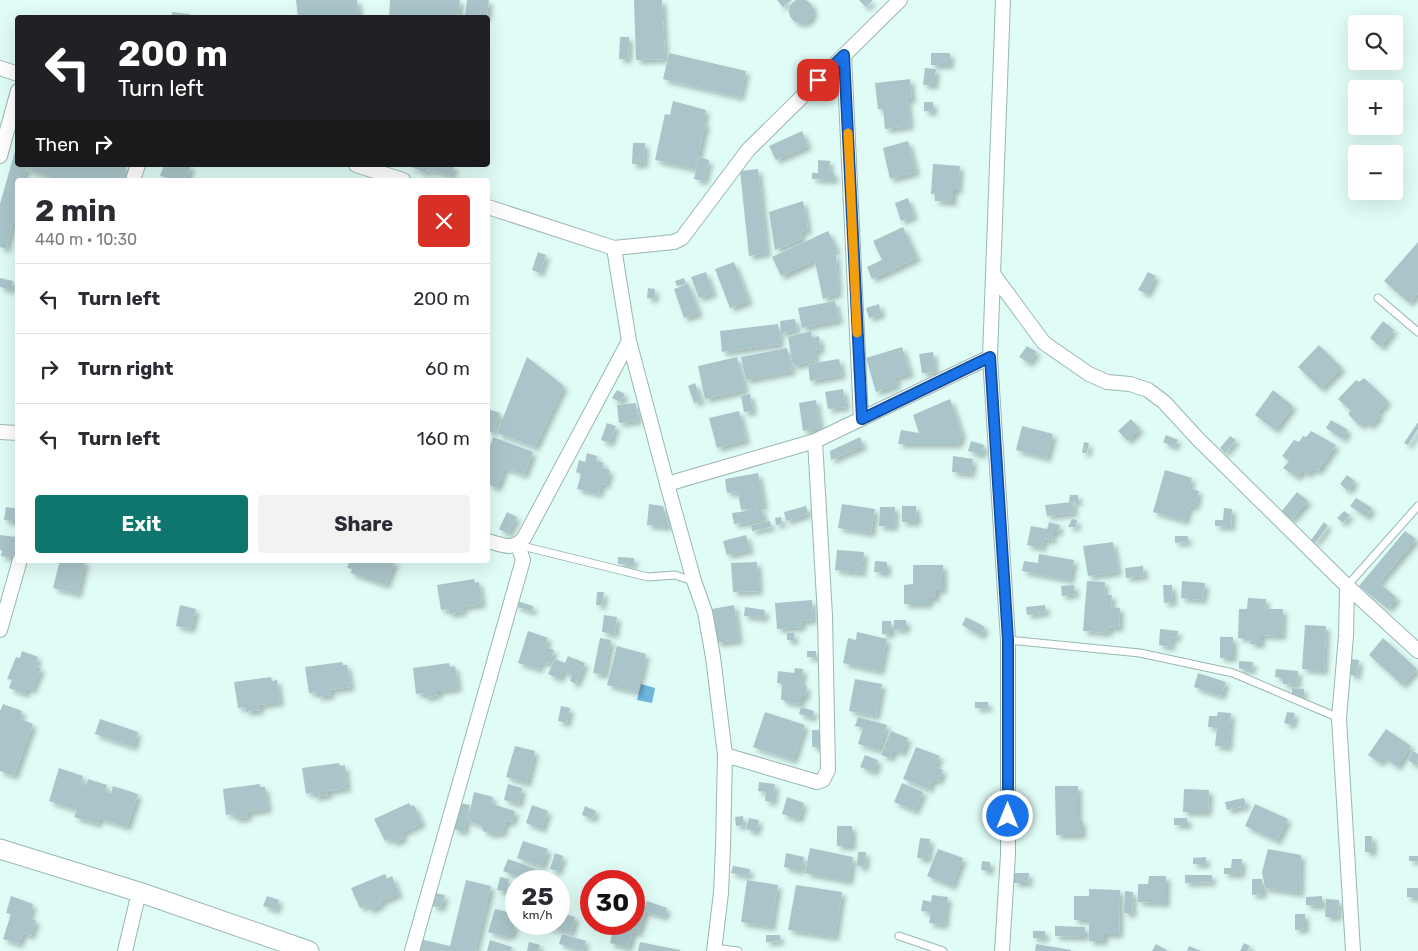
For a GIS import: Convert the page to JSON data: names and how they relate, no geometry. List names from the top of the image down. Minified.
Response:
{"page":{"map_buttons":["+","−"],"turn":["200 m","Turn left"],"then":"Then","heading":["2 min","440 m · 10:30"],"list":[{"name":"Turn left","value":"200 m"},{"name":"Turn right","value":"60 m"},{"name":"Turn left","value":"160 m"}],"buttons":["Exit","Share"],"speed":"25 km/h","limit":"30"}}
